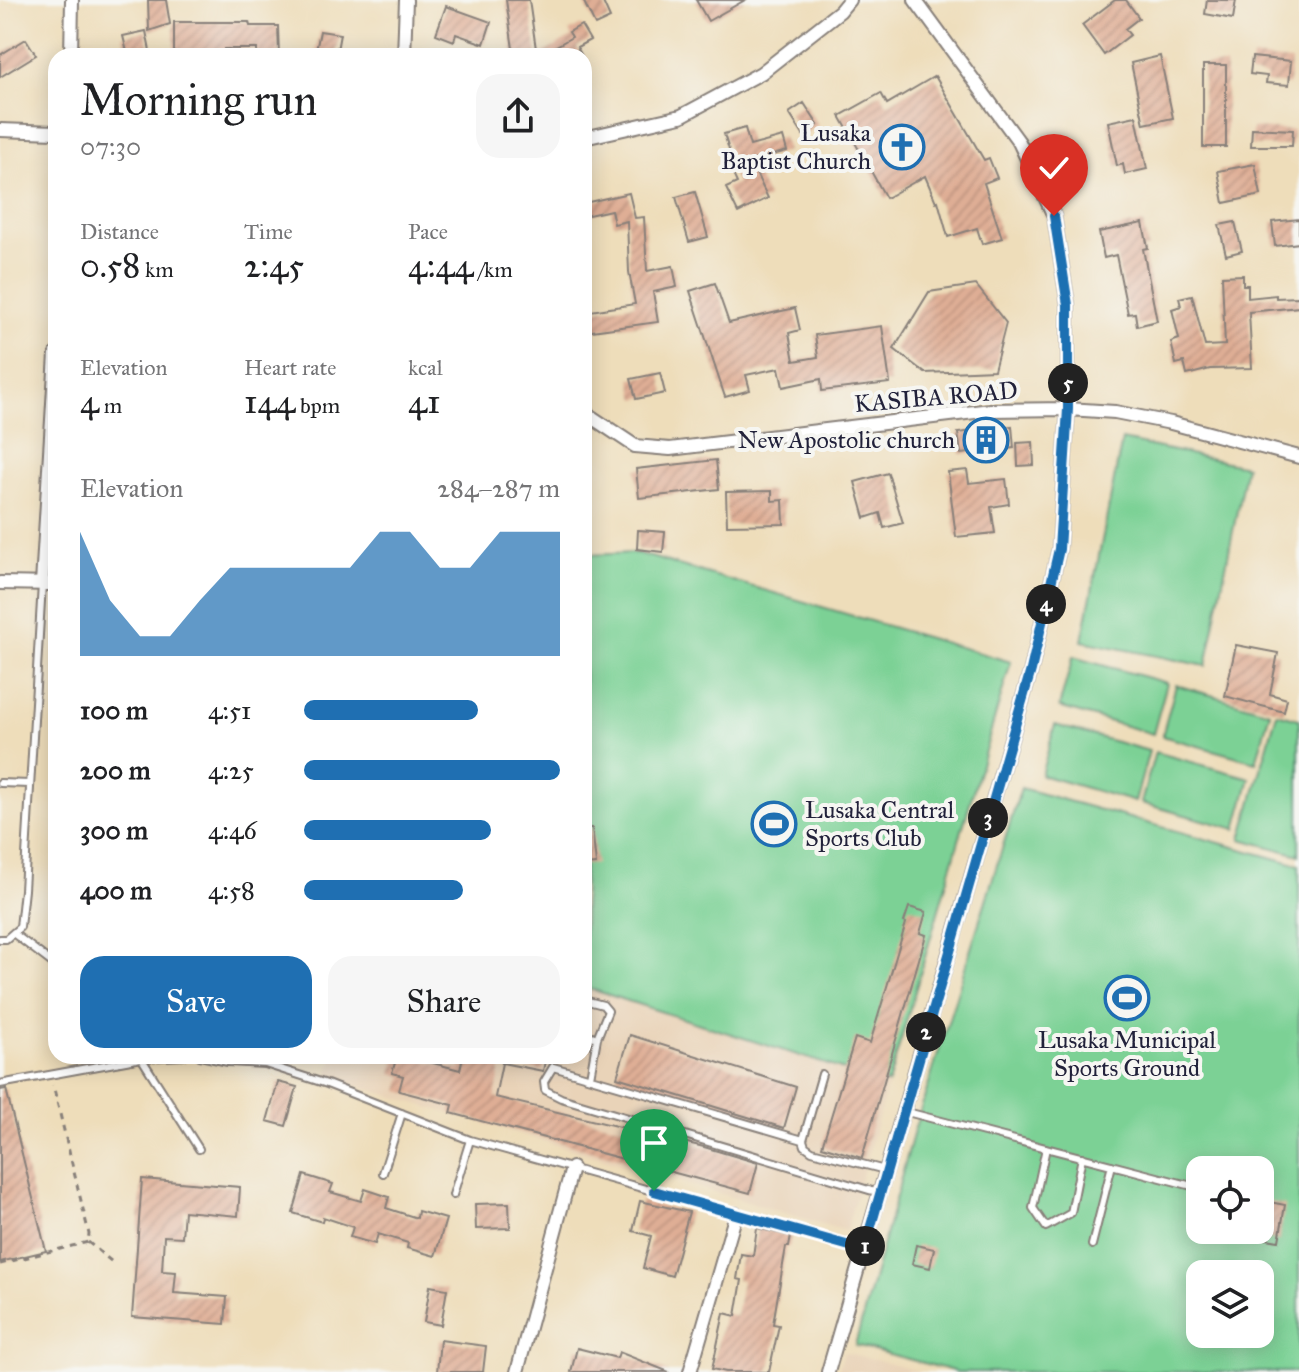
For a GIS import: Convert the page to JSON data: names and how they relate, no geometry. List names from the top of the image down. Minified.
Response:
{"streets":{"street":["KASIBA ROAD"]},"places":{"church":["Lusaka Baptist Church"],"building":["New Apostolic church"],"sports":["Lusaka Central Sports Club","Lusaka Municipal Sports Ground"]},"page":{"heading":["Morning run","07:30"],"stats":[["Distance","0.58 km"],["Time","2:45"],["Pace","4:44 /km"],["Elevation","4 m"],["Heart rate","144 bpm"],["kcal","41"]],"pins":["5","4","3","2","1"],"chart":["Elevation","284–287 m"],"list":[{"name":"100 m","note":"4:51"},{"name":"200 m","note":"4:25"},{"name":"300 m","note":"4:46"},{"name":"400 m","note":"4:58"}],"buttons":["Save","Share"]}}
